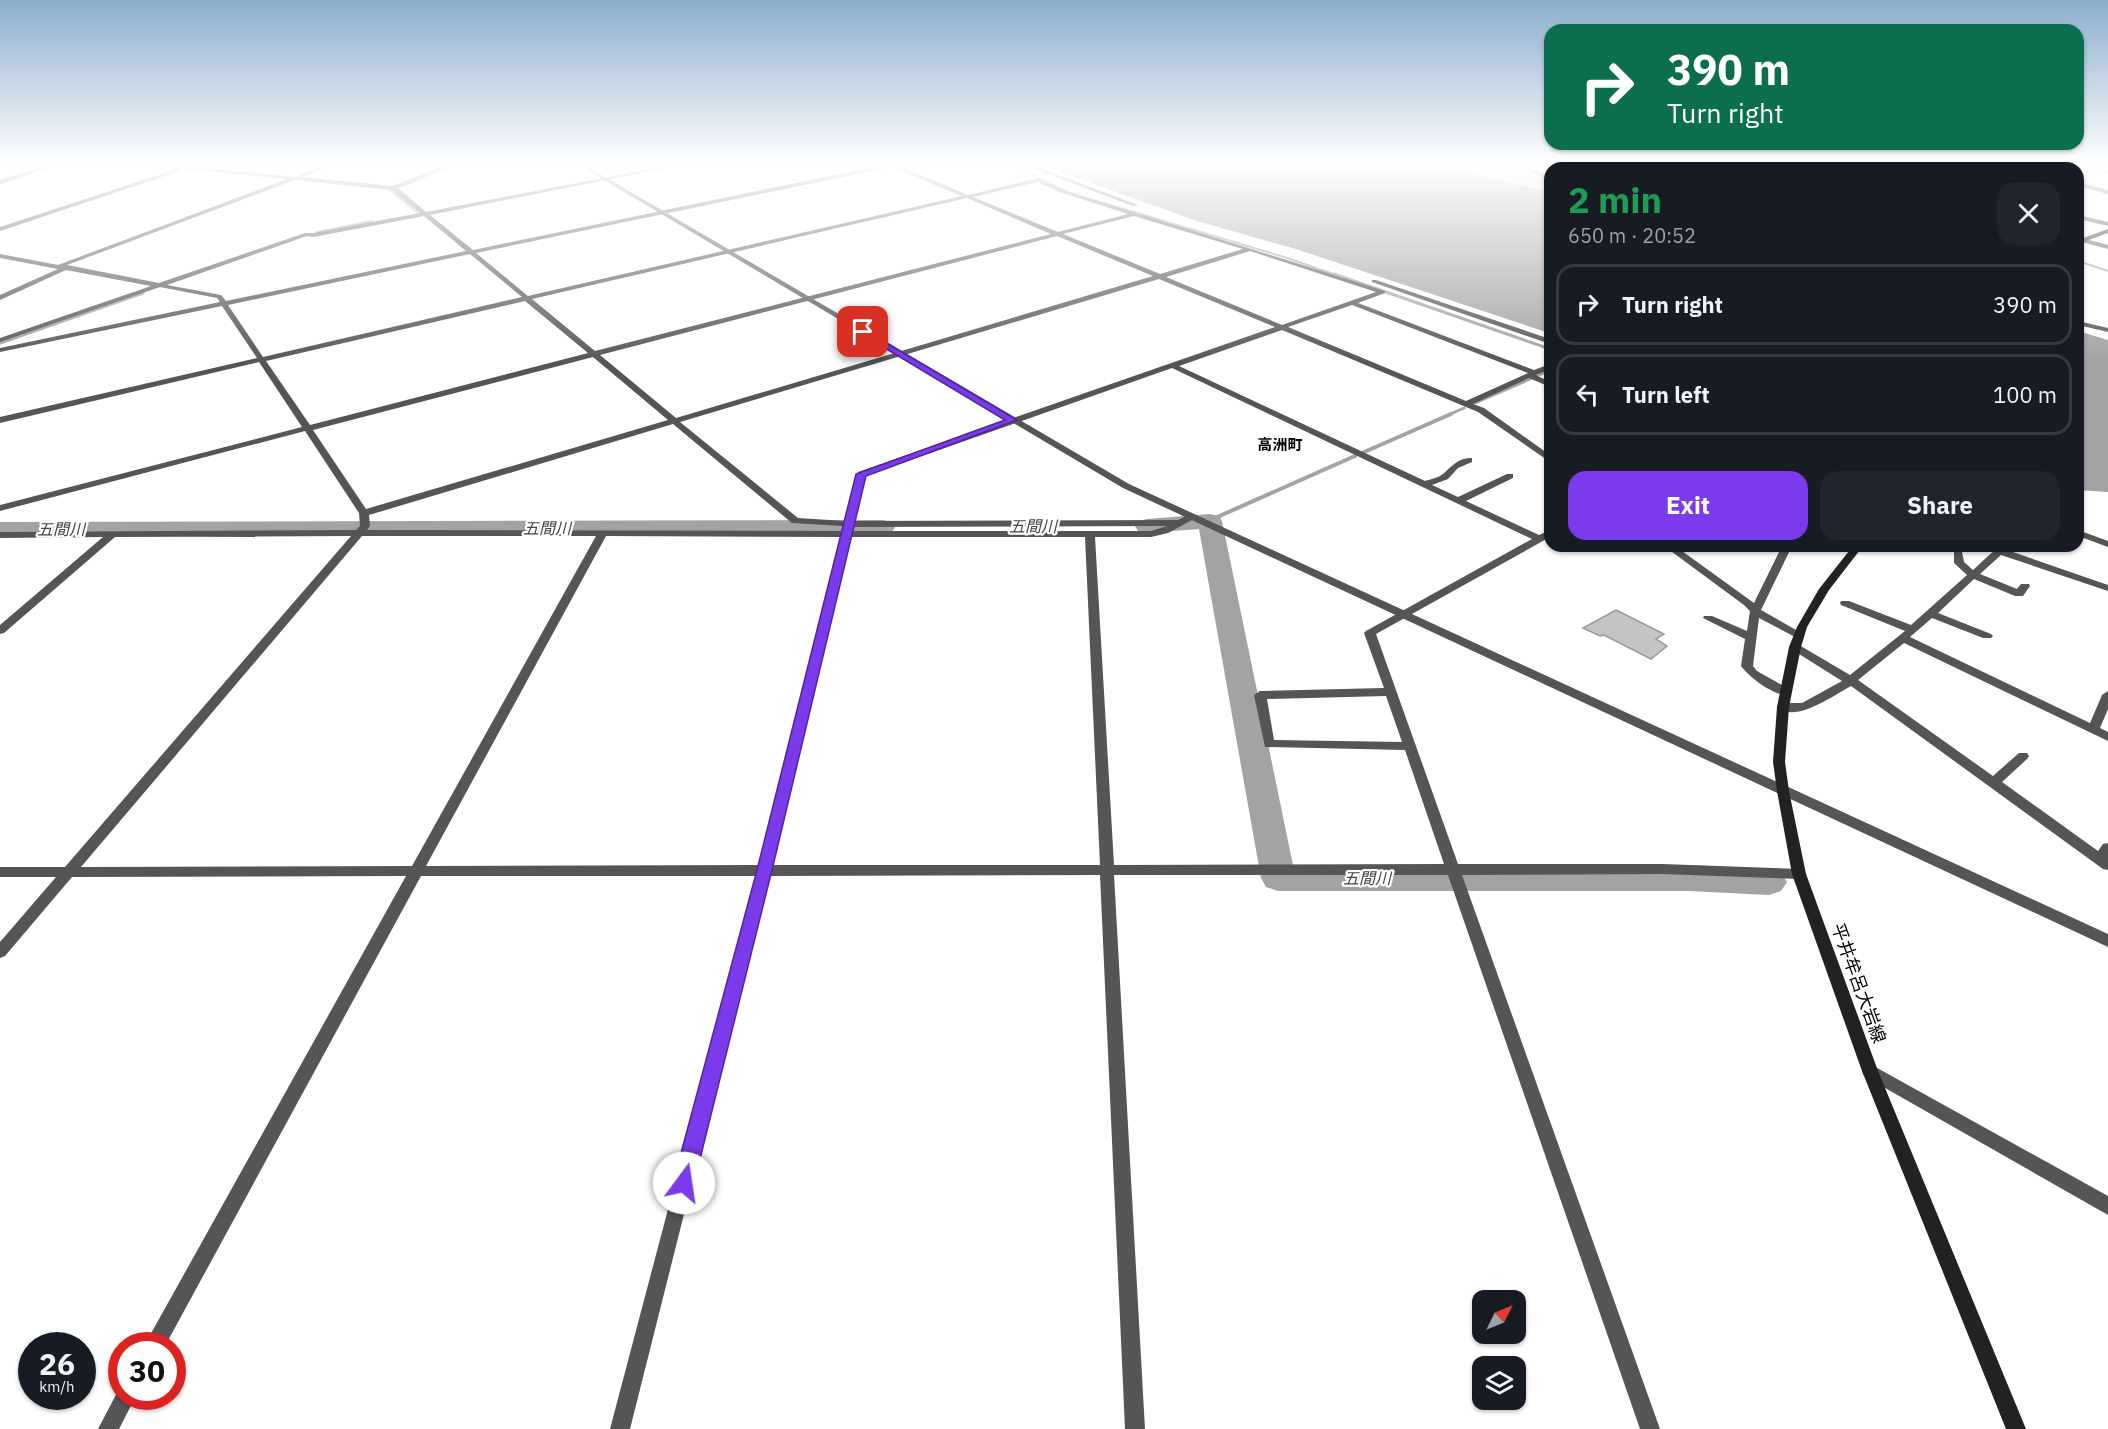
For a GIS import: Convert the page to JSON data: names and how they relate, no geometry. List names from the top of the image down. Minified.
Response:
{"streets":{"main road":["平井牟呂大岩線"]},"districts":["高洲町"],"water":["五間川"],"north":"top right","page":{"turn":["390 m","Turn right"],"heading":["2 min","650 m · 20:52"],"list":[{"name":"Turn right","value":"390 m"},{"name":"Turn left","value":"100 m"}],"buttons":["Exit","Share"],"speed":"26 km/h","limit":"30"}}
